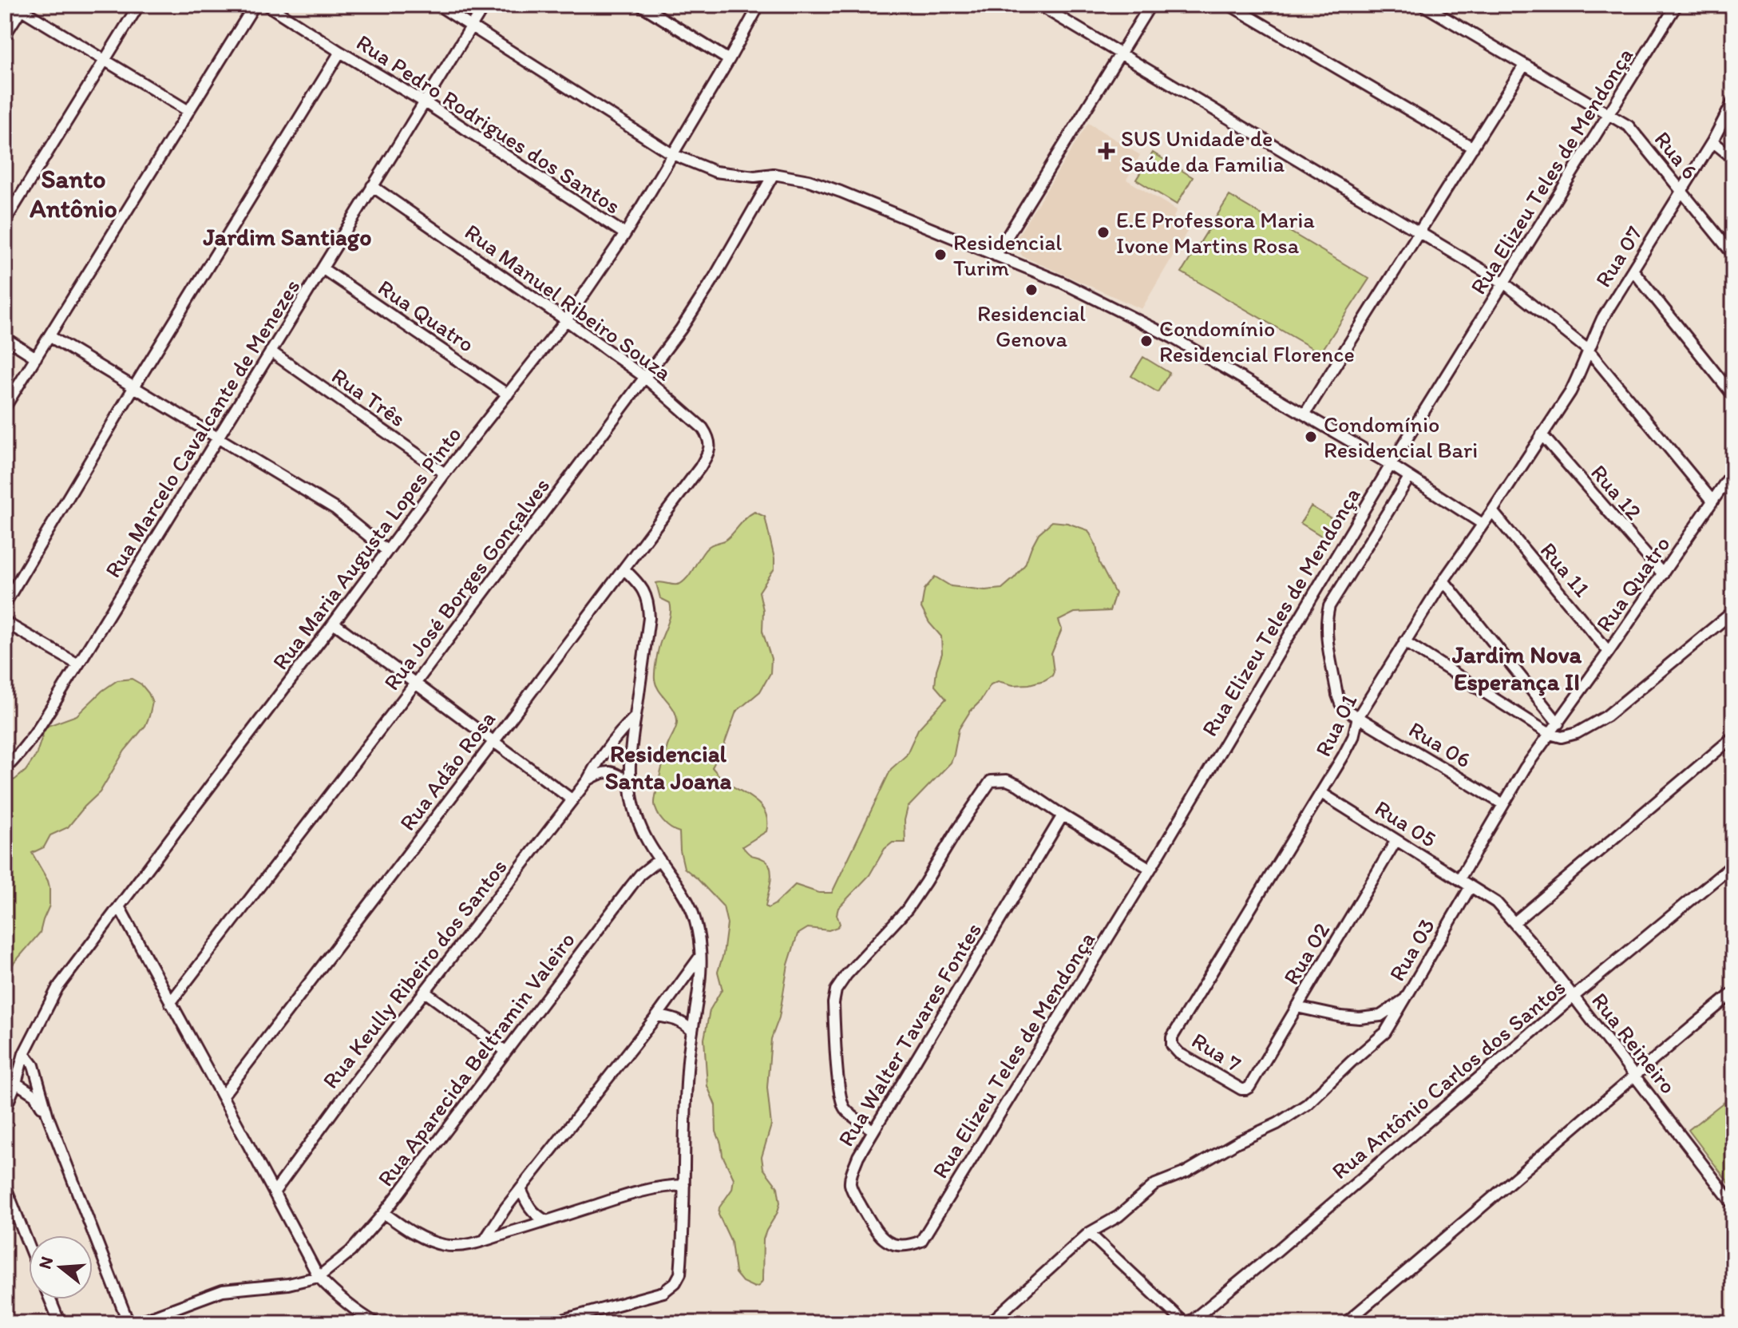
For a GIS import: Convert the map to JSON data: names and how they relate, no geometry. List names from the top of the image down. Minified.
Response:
{"streets":{"street":["Rua Pedro Rodrigues dos Santos","Rua 6","Rua Elizeu Teles de Mendonça","Rua 07","Rua Manuel Ribeiro Souza","Rua Quatro","Rua Três","Rua Marcelo Cavalcante de Menezes","Rua 12","Rua Maria Augusta Lopes Pinto","Rua 11","Rua José Borges Gonçalves","Rua 01","Rua 06","Rua Adão Rosa","Rua 05","Rua 03","Rua 02","Rua Keully Ribeiro dos Santos","Rua Walter Tavares Fontes","Rua Reineiro","Rua 7","Rua Aparecida Beltramin Valeiro","Rua Antônio Carlos dos Santos"]},"crossings":[["Rua Pedro Rodrigues dos Santos","Rua Marcelo Cavalcante de Menezes"],["Rua Pedro Rodrigues dos Santos","Rua Maria Augusta Lopes Pinto"],["Rua 6","Rua Elizeu Teles de Mendonça"],["Rua 6","Rua 07"],["Rua Elizeu Teles de Mendonça","Rua Walter Tavares Fontes"],["Rua 07","Rua 12"],["Rua 07","Rua 01"],["Rua Manuel Ribeiro Souza","Rua Marcelo Cavalcante de Menezes"],["Rua Manuel Ribeiro Souza","Rua Maria Augusta Lopes Pinto"],["Rua Manuel Ribeiro Souza","Rua José Borges Gonçalves"],["Rua Manuel Ribeiro Souza","Rua Adão Rosa"],["Rua Quatro","Rua Marcelo Cavalcante de Menezes"],["Rua Quatro","Rua 12"],["Rua Quatro","Rua Maria Augusta Lopes Pinto"],["Rua Quatro","Rua 11"],["Rua Quatro","Rua 06"],["Rua Quatro","Rua 05"],["Rua Três","Rua Marcelo Cavalcante de Menezes"],["Rua Três","Rua Maria Augusta Lopes Pinto"],["Rua 12","Rua 01"],["Rua 11","Rua 01"],["Rua 01","Rua 06"],["Rua 01","Rua 05"],["Rua 01","Rua 7"],["Rua 05","Rua 03"],["Rua 05","Rua 02"],["Rua 05","Rua Reineiro"],["Rua 03","Rua 02"],["Rua 03","Rua Reineiro"],["Rua 02","Rua 7"],["Rua Reineiro","Rua Antônio Carlos dos Santos"]],"districts":["Santo Antônio","Jardim Santiago","Jardim Nova Esperança II","Residencial Santa Joana"],"places":{"health":["SUS Unidade de Saúde da Familia"],"other":["E.E Professora Maria Ivone Martins Rosa","Residencial Turim","Residencial Genova","Condomínio Residencial Florence","Condomínio Residencial Bari"]},"north":"left"}
